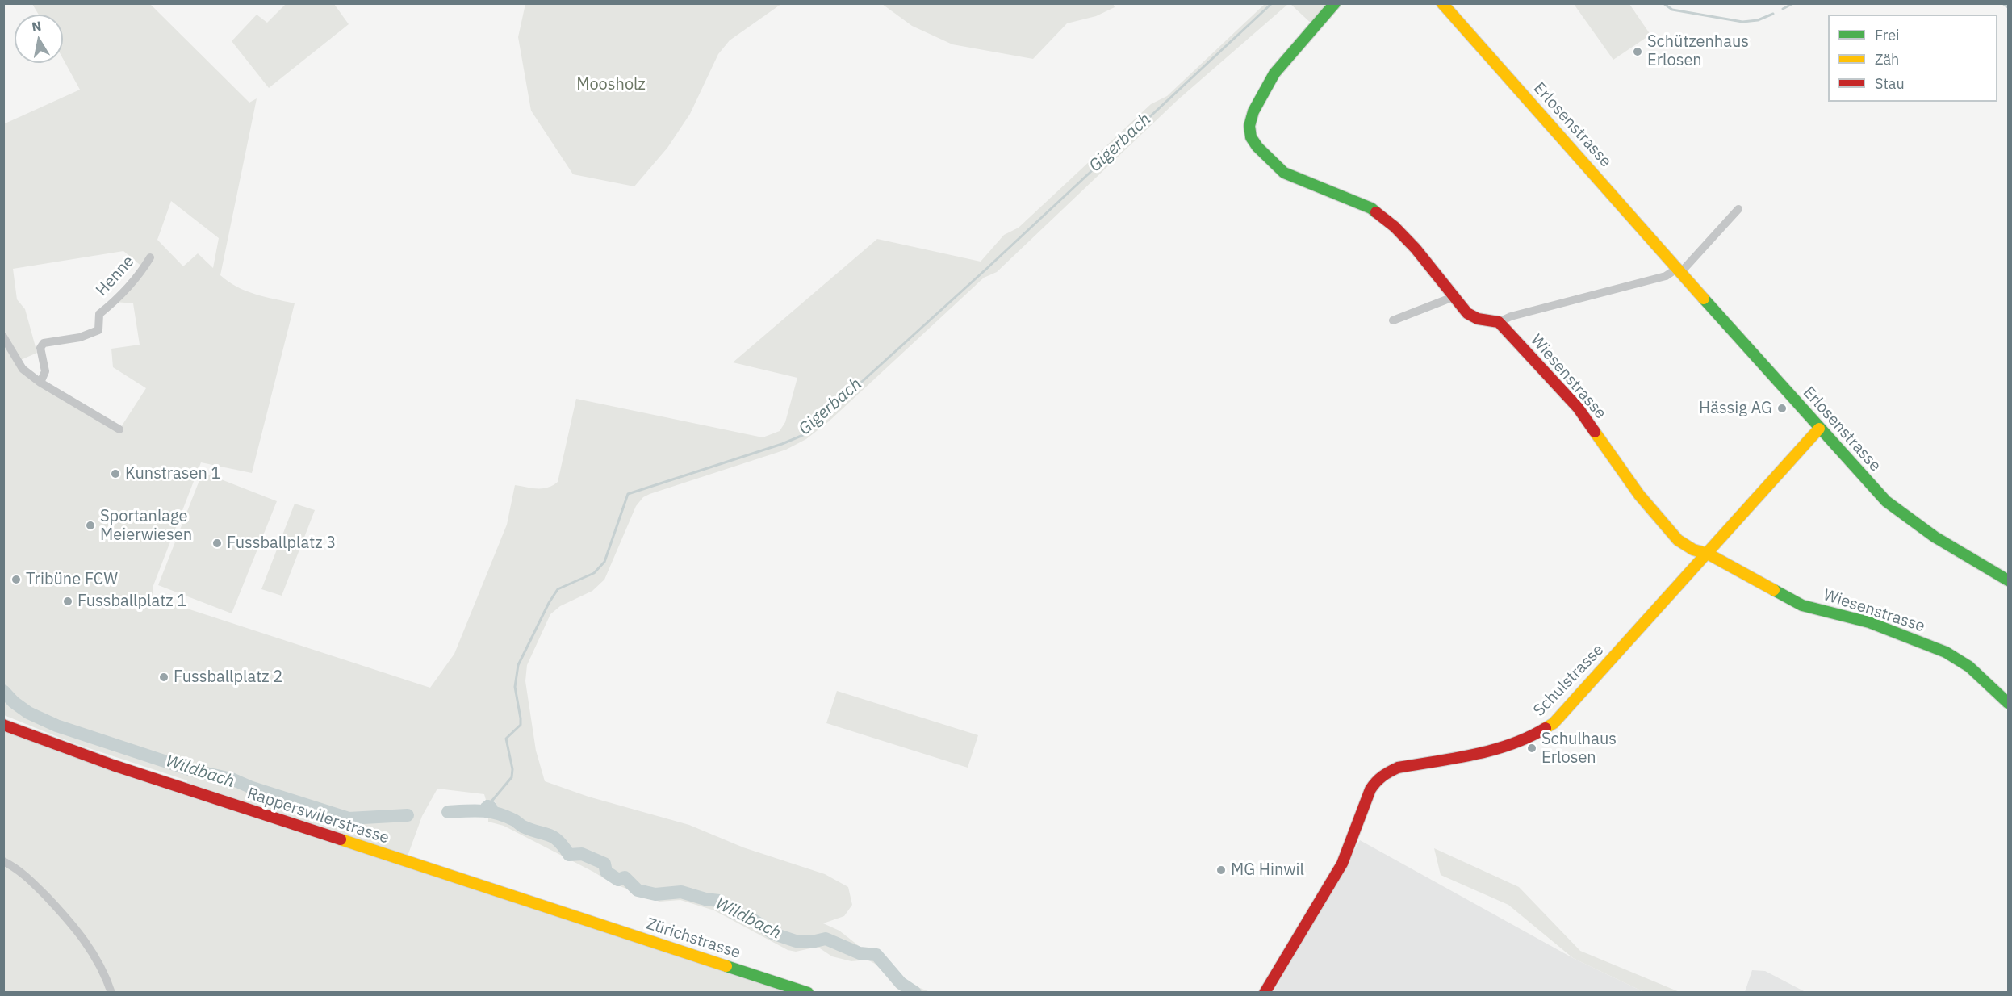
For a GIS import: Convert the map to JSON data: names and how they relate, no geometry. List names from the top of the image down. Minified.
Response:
{"streets":{"street":["Erlosenstrasse","Henne","Wiesenstrasse","Schulstrasse","Rapperswilerstrasse","Zürichstrasse"]},"crossings":[["Erlosenstrasse","Schulstrasse"],["Wiesenstrasse","Schulstrasse"],["Rapperswilerstrasse","Zürichstrasse"]],"water":["Gigerbach","Wildbach"],"parks":["Moosholz"],"places":["Schützenhaus Erlosen","Hässig AG","Kunstrasen 1","Sportanlage Meierwiesen","Fussballplatz 3","Tribüne FCW","Fussballplatz 1","Fussballplatz 2","Schulhaus Erlosen","MG Hinwil"],"legend":["Frei","Zäh","Stau"],"north":"top"}
